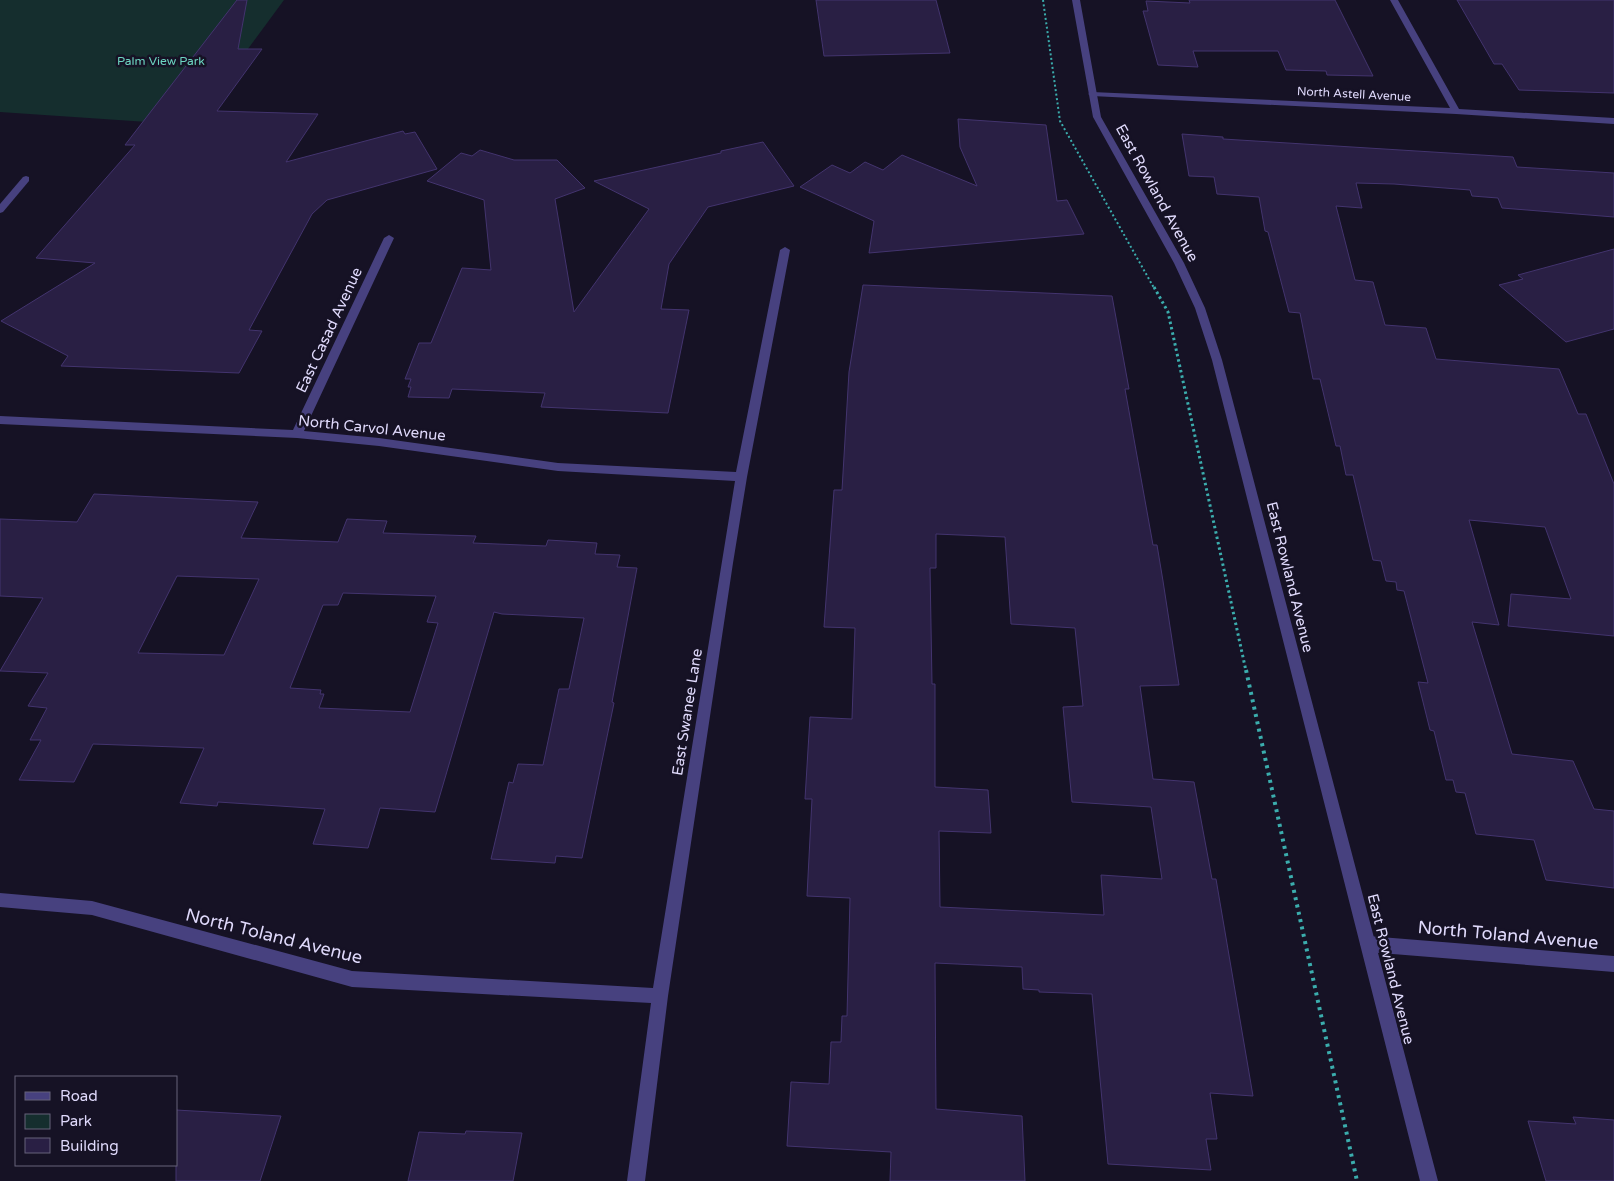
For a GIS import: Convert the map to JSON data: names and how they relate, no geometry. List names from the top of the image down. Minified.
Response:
{"streets":{"street":["North Astell Avenue","East Rowland Avenue","East Casad Avenue","North Carvol Avenue","East Swanee Lane","North Toland Avenue"]},"crossings":[["North Astell Avenue","East Rowland Avenue"],["East Rowland Avenue","North Toland Avenue"],["East Casad Avenue","North Carvol Avenue"],["North Carvol Avenue","East Swanee Lane"],["East Swanee Lane","North Toland Avenue"]],"parks":["Palm View Park"],"legend":["Road","Park","Building"]}
